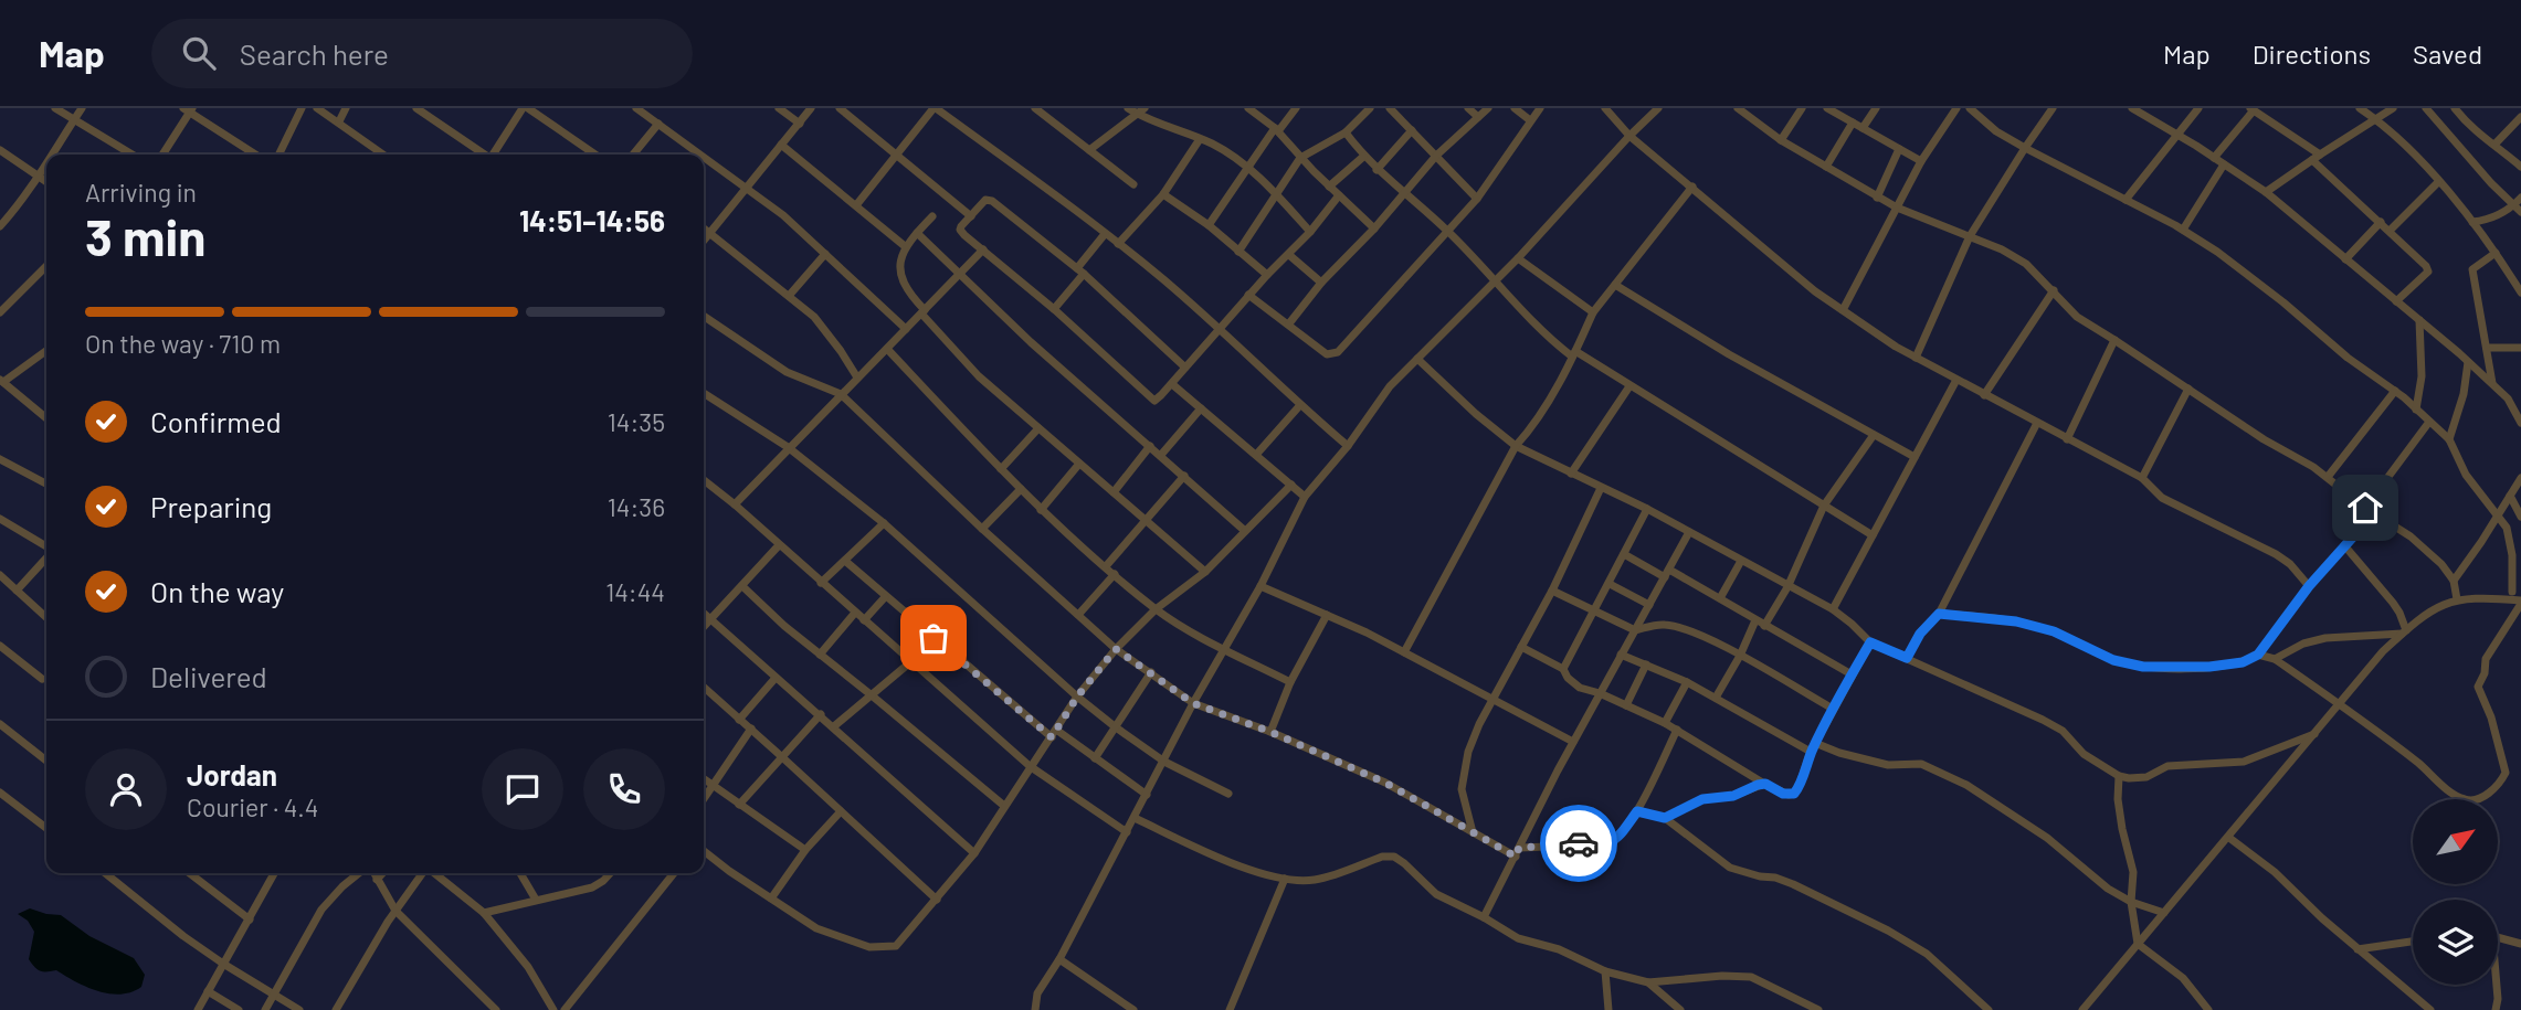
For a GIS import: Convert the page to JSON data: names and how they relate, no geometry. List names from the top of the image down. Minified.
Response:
{"north":"top right","page":{"header":"Map","search":"Search here","nav":["Map","Directions","Saved"],"heading":["3 min","Arriving in","14:51–14:56"],"panel":["Jordan","Courier · 4.4"],"bar":"On the way · 710 m","list":[["Confirmed","14:35"],["Preparing","14:36"],["On the way","14:44"],"Delivered"]}}
